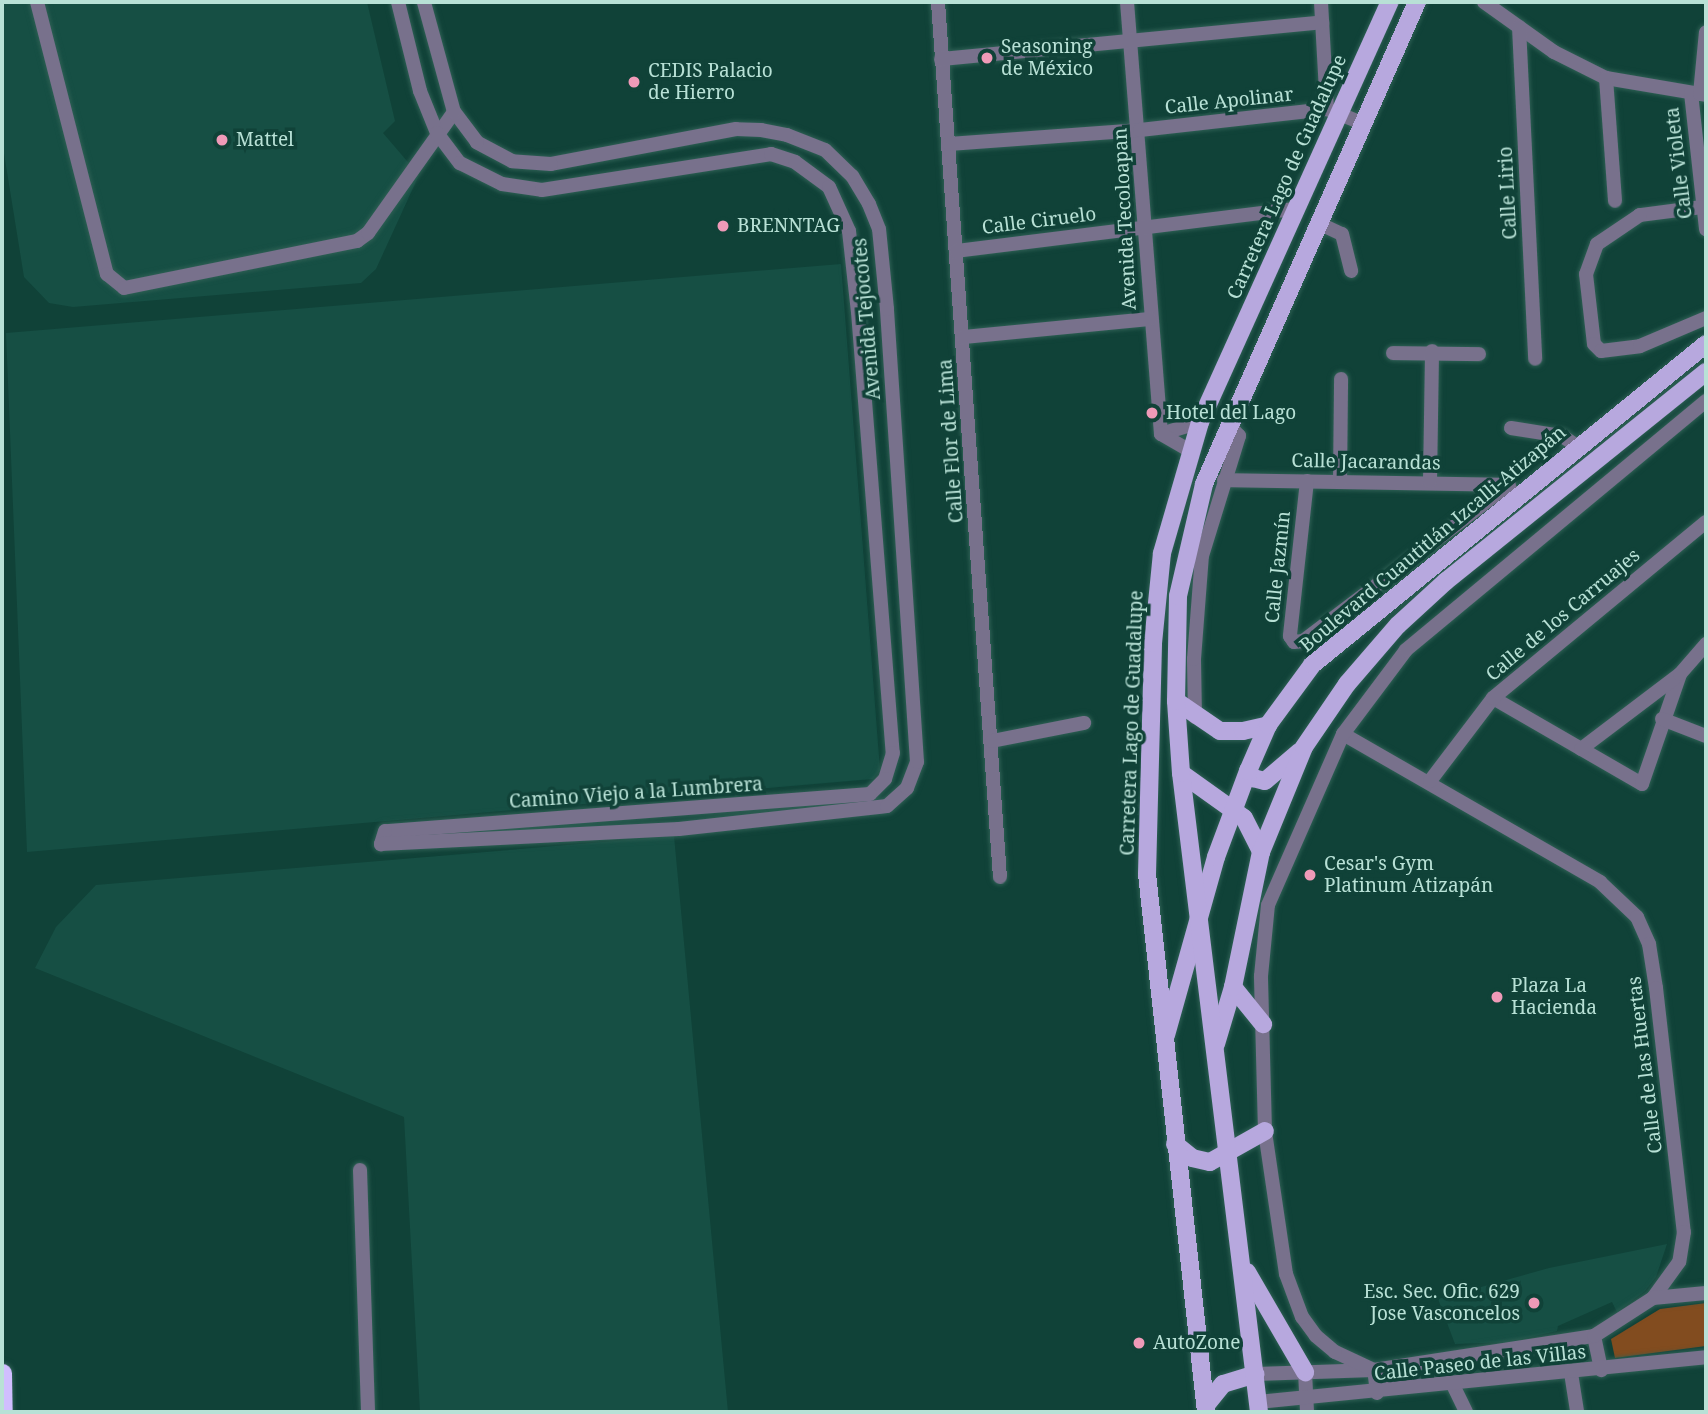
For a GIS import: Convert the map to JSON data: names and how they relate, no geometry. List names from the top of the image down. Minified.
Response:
{"streets":{"main road":["Carretera Lago de Guadalupe","Boulevard Cuautitlán Izcalli-Atizapán"],"street":["Calle Apolinar","Calle Violeta","Calle Lirio","Avenida Tecoloapan","Calle Ciruelo","Avenida Tejocotes","Calle Flor de Lima","Calle Jacarandas","Calle Jazmín","Calle de los Carruajes","Camino Viejo a la Lumbrera","Calle de las Huertas","Calle Paseo de las Villas"]},"crossings":[["Calle Apolinar","Carretera Lago de Guadalupe"],["Calle Apolinar","Avenida Tecoloapan"],["Calle Apolinar","Calle Flor de Lima"],["Carretera Lago de Guadalupe","Calle Ciruelo"],["Carretera Lago de Guadalupe","Boulevard Cuautitlán Izcalli-Atizapán"],["Avenida Tecoloapan","Calle Ciruelo"],["Calle Ciruelo","Calle Flor de Lima"],["Avenida Tejocotes","Camino Viejo a la Lumbrera"],["Calle Jacarandas","Boulevard Cuautitlán Izcalli-Atizapán"],["Calle Jacarandas","Calle Jazmín"],["Boulevard Cuautitlán Izcalli-Atizapán","Calle Jazmín"],["Calle de los Carruajes","Calle de las Huertas"],["Calle de las Huertas","Calle Paseo de las Villas"]],"places":["Seasoning de México","CEDIS Palacio de Hierro","Mattel","BRENNTAG","Hotel del Lago","Cesar's Gym Platinum Atizapán","Plaza La Hacienda","Esc. Sec. Ofic. 629 Jose Vasconcelos","AutoZone"]}
